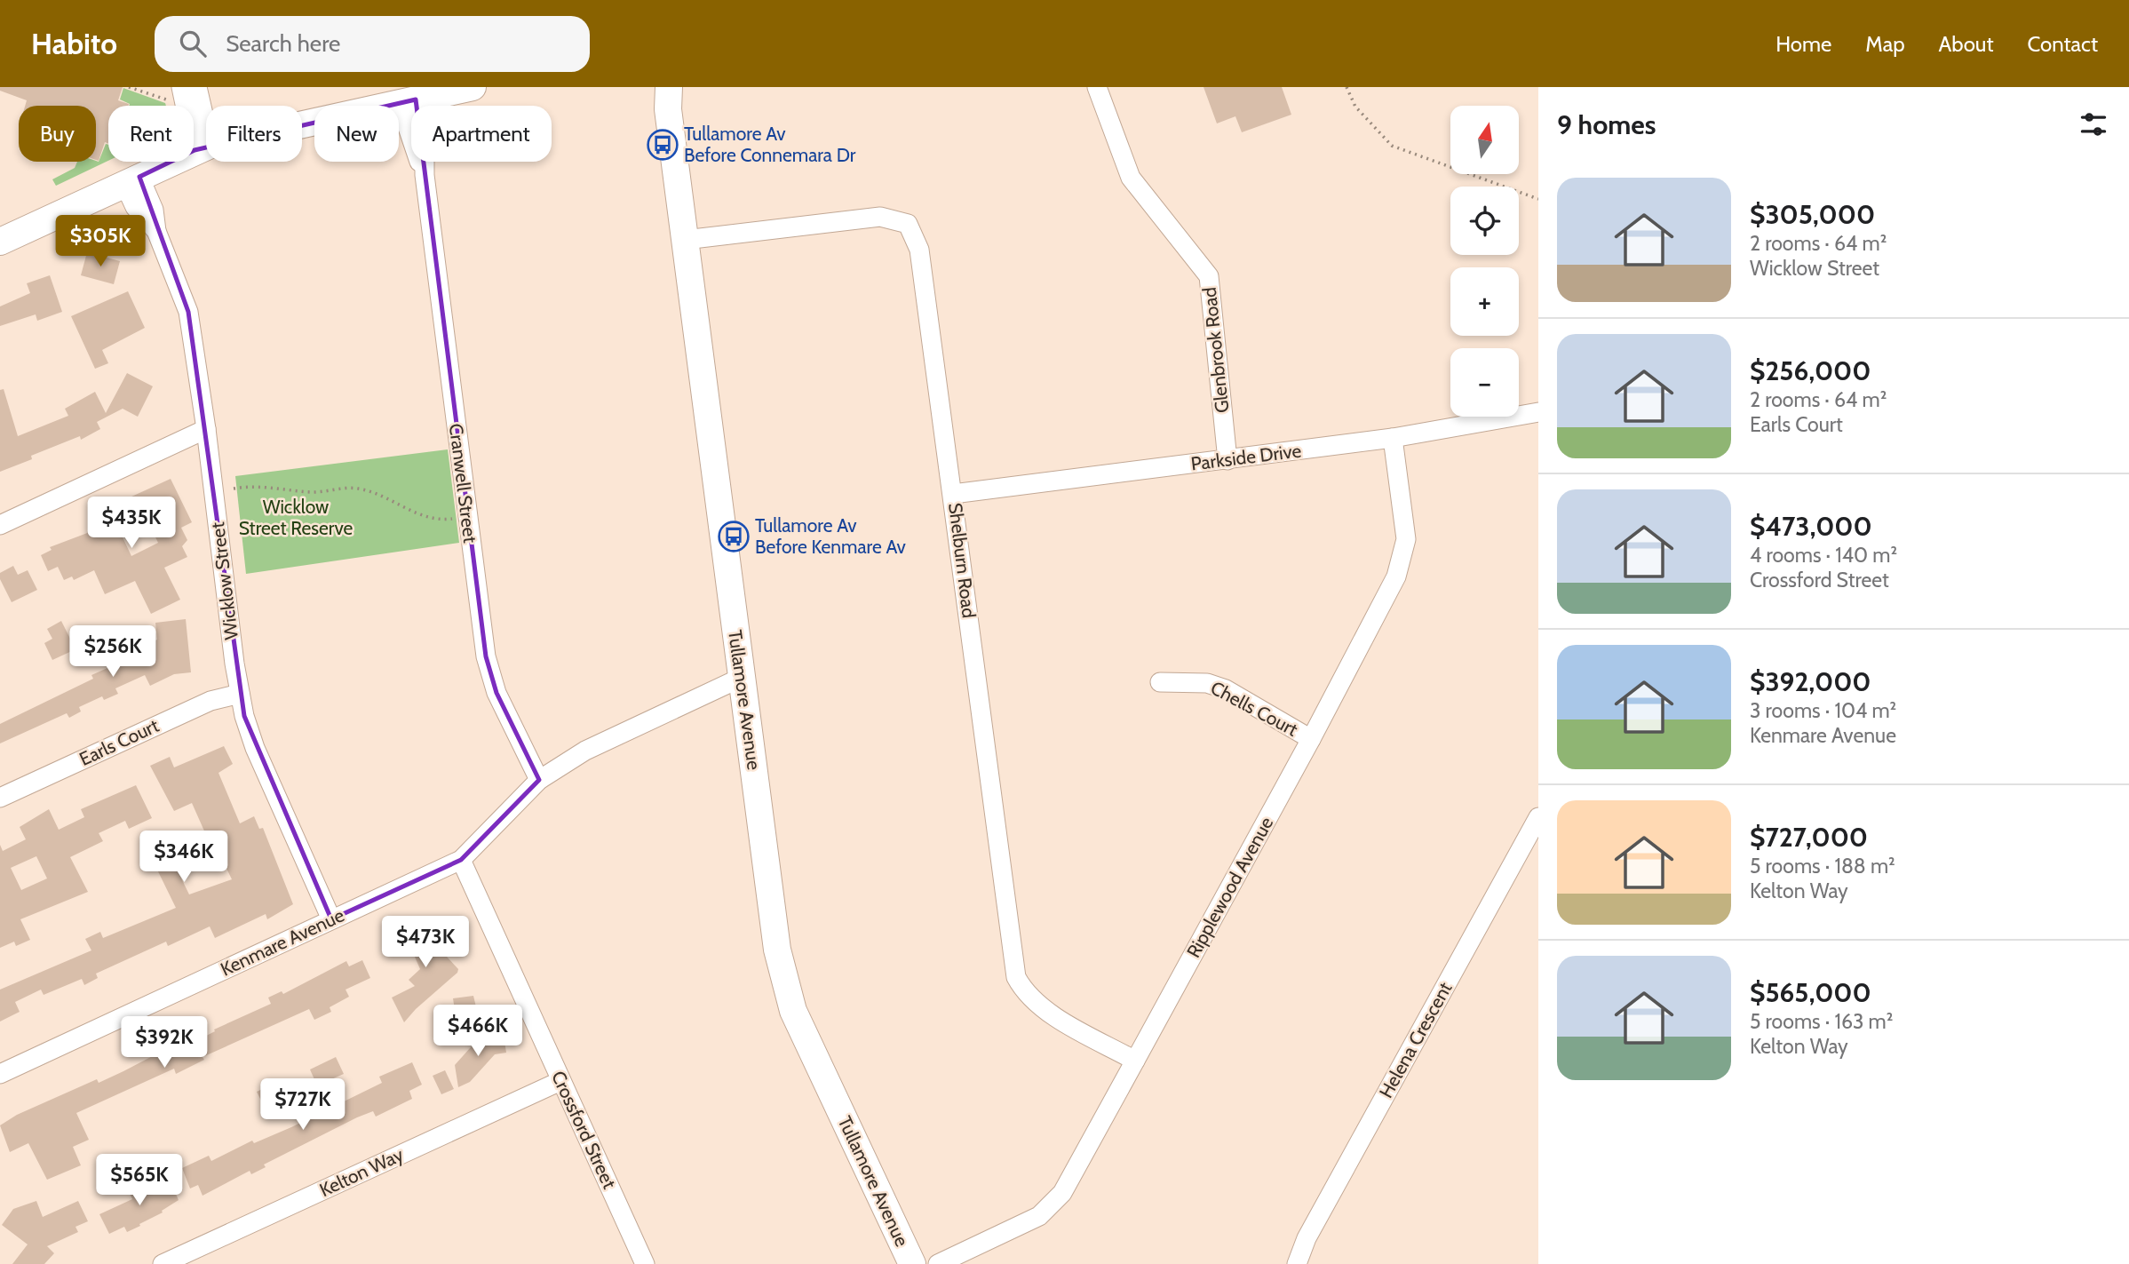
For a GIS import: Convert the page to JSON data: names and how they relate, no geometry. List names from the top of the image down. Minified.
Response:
{"streets":{"street":["Glenbrook Road","Parkside Drive","Cranwell Street","Shelburn Road","Wicklow Street","Tullamore Avenue","Chells Court","Earls Court","Ripplewood Avenue","Kenmare Avenue","Helena Crescent","Crossford Street","Kelton Way"]},"crossings":[["Glenbrook Road","Parkside Drive"],["Parkside Drive","Shelburn Road"],["Parkside Drive","Ripplewood Avenue"],["Cranwell Street","Kenmare Avenue"],["Shelburn Road","Tullamore Avenue"],["Shelburn Road","Ripplewood Avenue"],["Wicklow Street","Earls Court"],["Wicklow Street","Kenmare Avenue"],["Tullamore Avenue","Kenmare Avenue"],["Chells Court","Ripplewood Avenue"],["Kenmare Avenue","Crossford Street"],["Crossford Street","Kelton Way"]],"parks":["Wicklow Street Reserve"],"places":{"bus stop":["Tullamore Av Before Connemara Dr","Tullamore Av Before Kenmare Av"]},"north":"top","page":{"header":"Habito","search":"Search here","nav":["Home","Map","About","Contact"],"heading":"9 homes","map_buttons":["+","−"],"chip":["Buy","Rent","Filters","New","Apartment"],"list":[{"name":"$305,000","note":"2 rooms · 64 m² · Wicklow Street"},{"name":"$256,000","note":"2 rooms · 64 m² · Earls Court"},{"name":"$473,000","note":"4 rooms · 140 m² · Crossford Street"},{"name":"$392,000","note":"3 rooms · 104 m² · Kenmare Avenue"},{"name":"$727,000","note":"5 rooms · 188 m² · Kelton Way"},{"name":"$565,000","note":"5 rooms · 163 m² · Kelton Way"}],"price":["$305K","$435K","$256K","$346K","$473K","$466K","$392K","$727K","$565K"]}}
